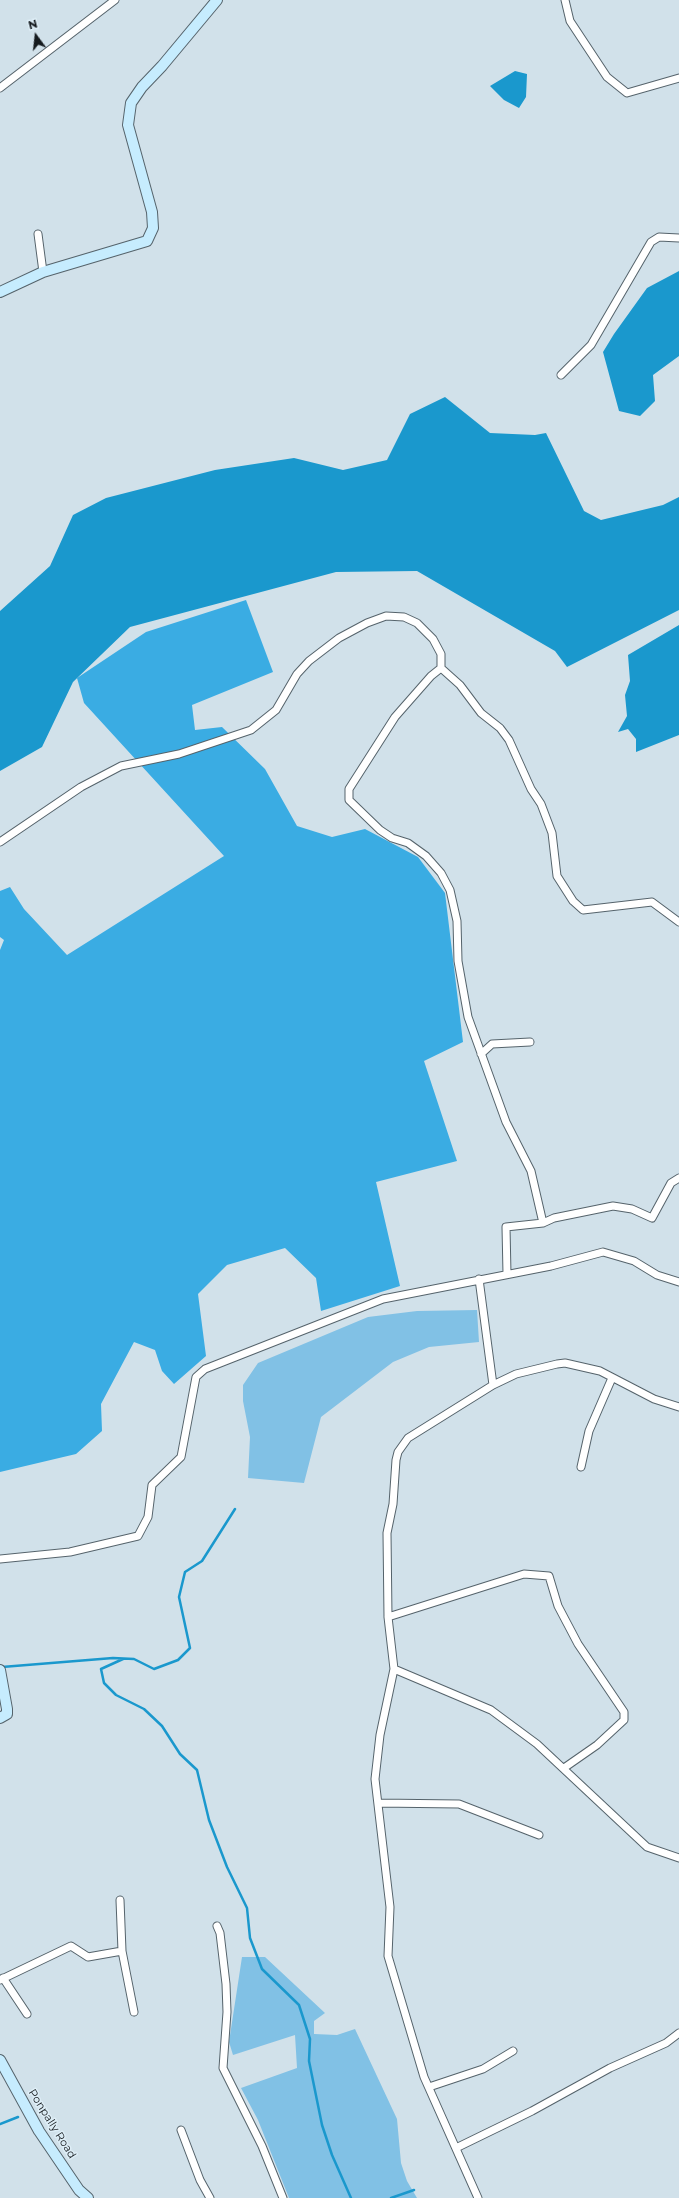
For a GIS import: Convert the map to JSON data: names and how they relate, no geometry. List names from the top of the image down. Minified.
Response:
{"streets":{"main road":["Ponpally Road"]},"north":"top"}
